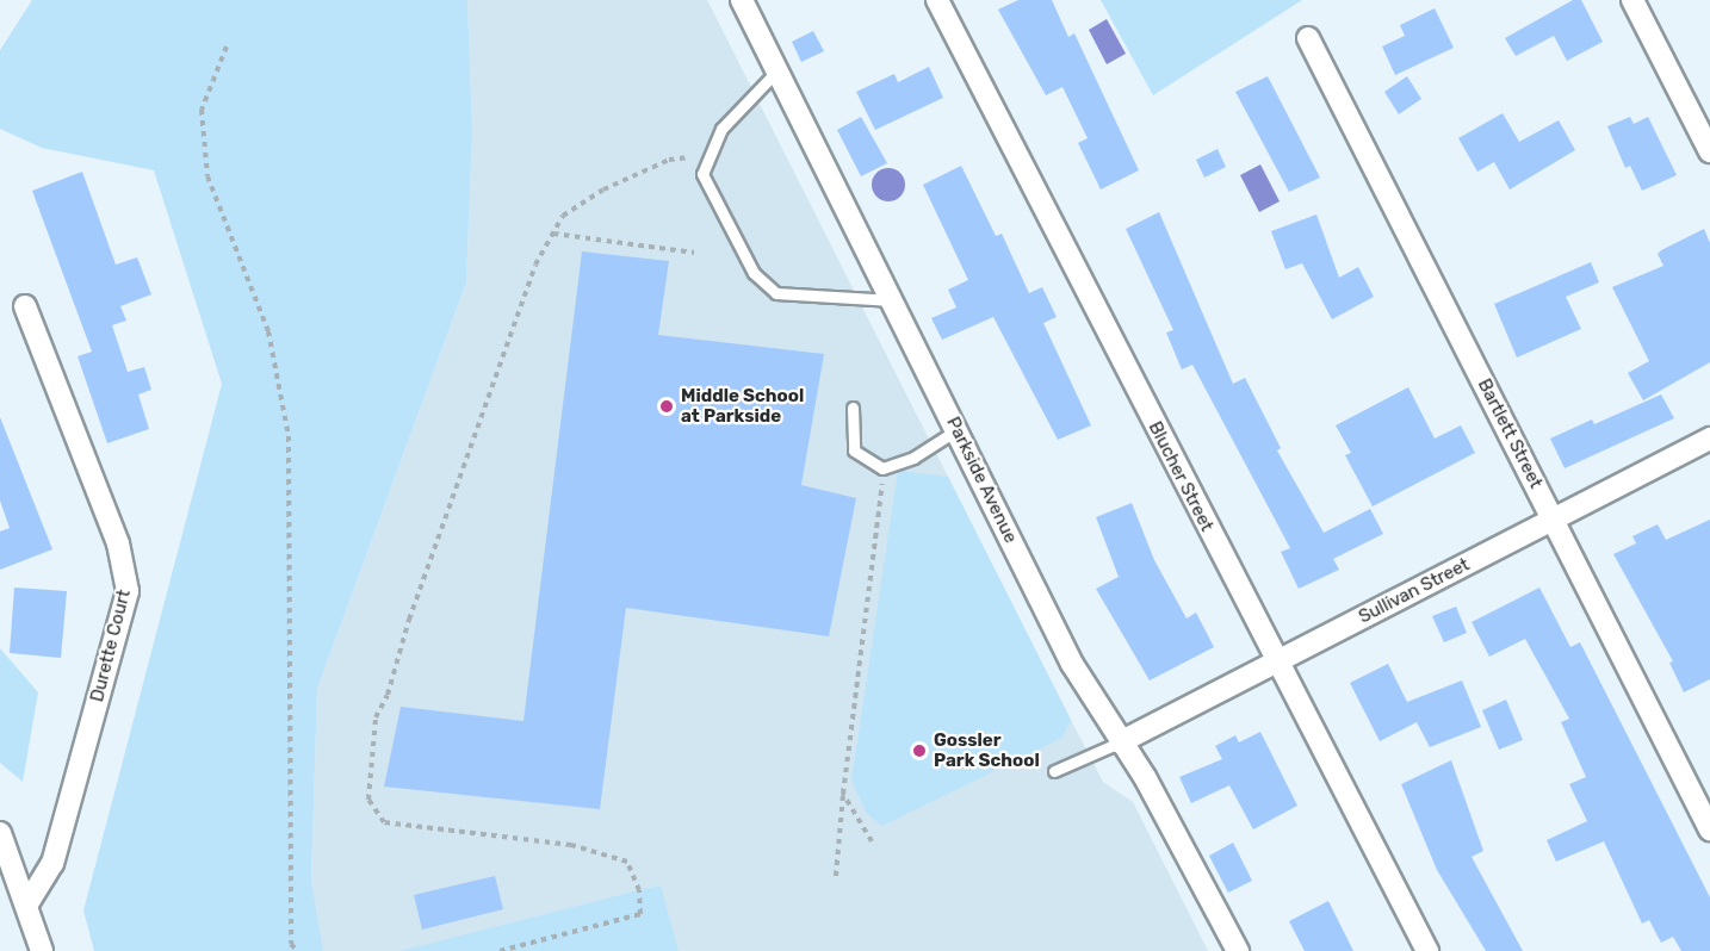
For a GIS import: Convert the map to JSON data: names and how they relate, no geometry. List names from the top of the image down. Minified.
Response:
{"streets":{"street":["Bartlett Street","Blucher Street","Parkside Avenue","Sullivan Street","Durette Court"]},"crossings":[["Bartlett Street","Sullivan Street"],["Blucher Street","Sullivan Street"],["Parkside Avenue","Sullivan Street"]],"places":["Middle School at Parkside","Gossler Park School"]}
